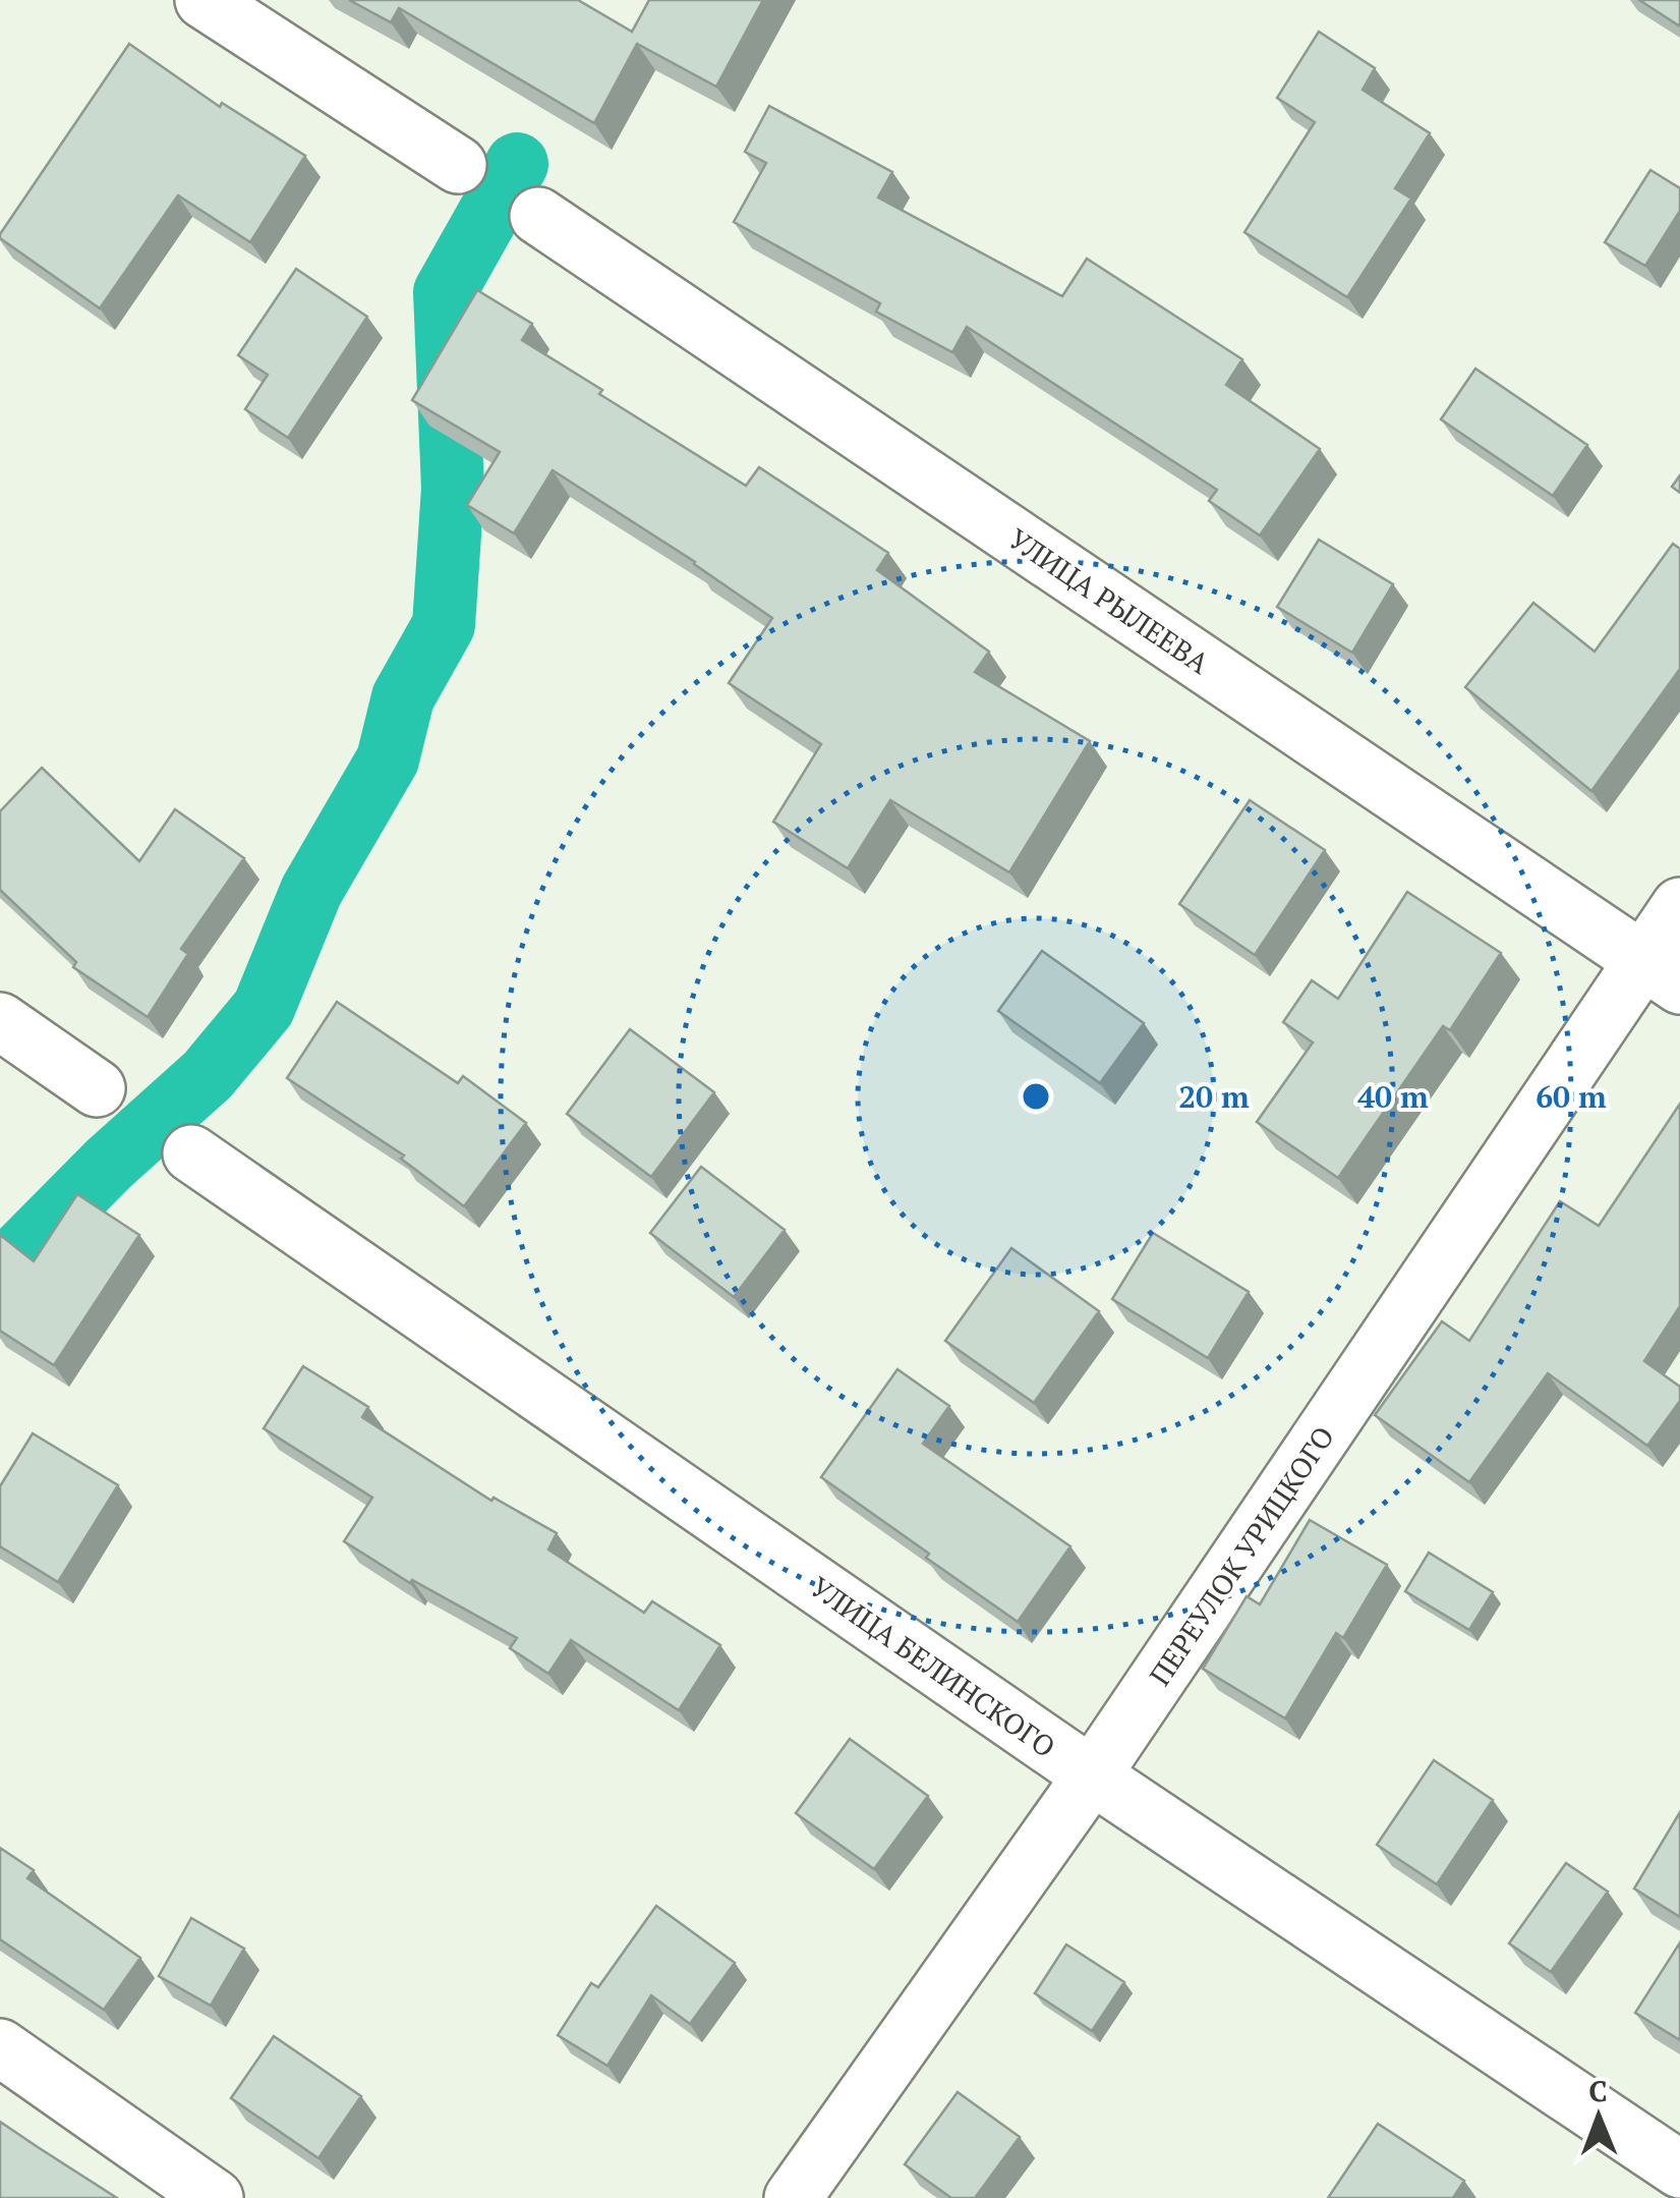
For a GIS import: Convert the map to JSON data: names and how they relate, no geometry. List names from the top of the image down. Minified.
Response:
{"streets":{"street":["УЛИЦА РЫЛЕЕВА","ПЕРЕУЛОК УРИЦКОГО","УЛИЦА БЕЛИНСКОГО"]},"crossings":[["УЛИЦА РЫЛЕЕВА","ПЕРЕУЛОК УРИЦКОГО"],["ПЕРЕУЛОК УРИЦКОГО","УЛИЦА БЕЛИНСКОГО"]],"north":"top","rings":["20 m","40 m","60 m"]}
